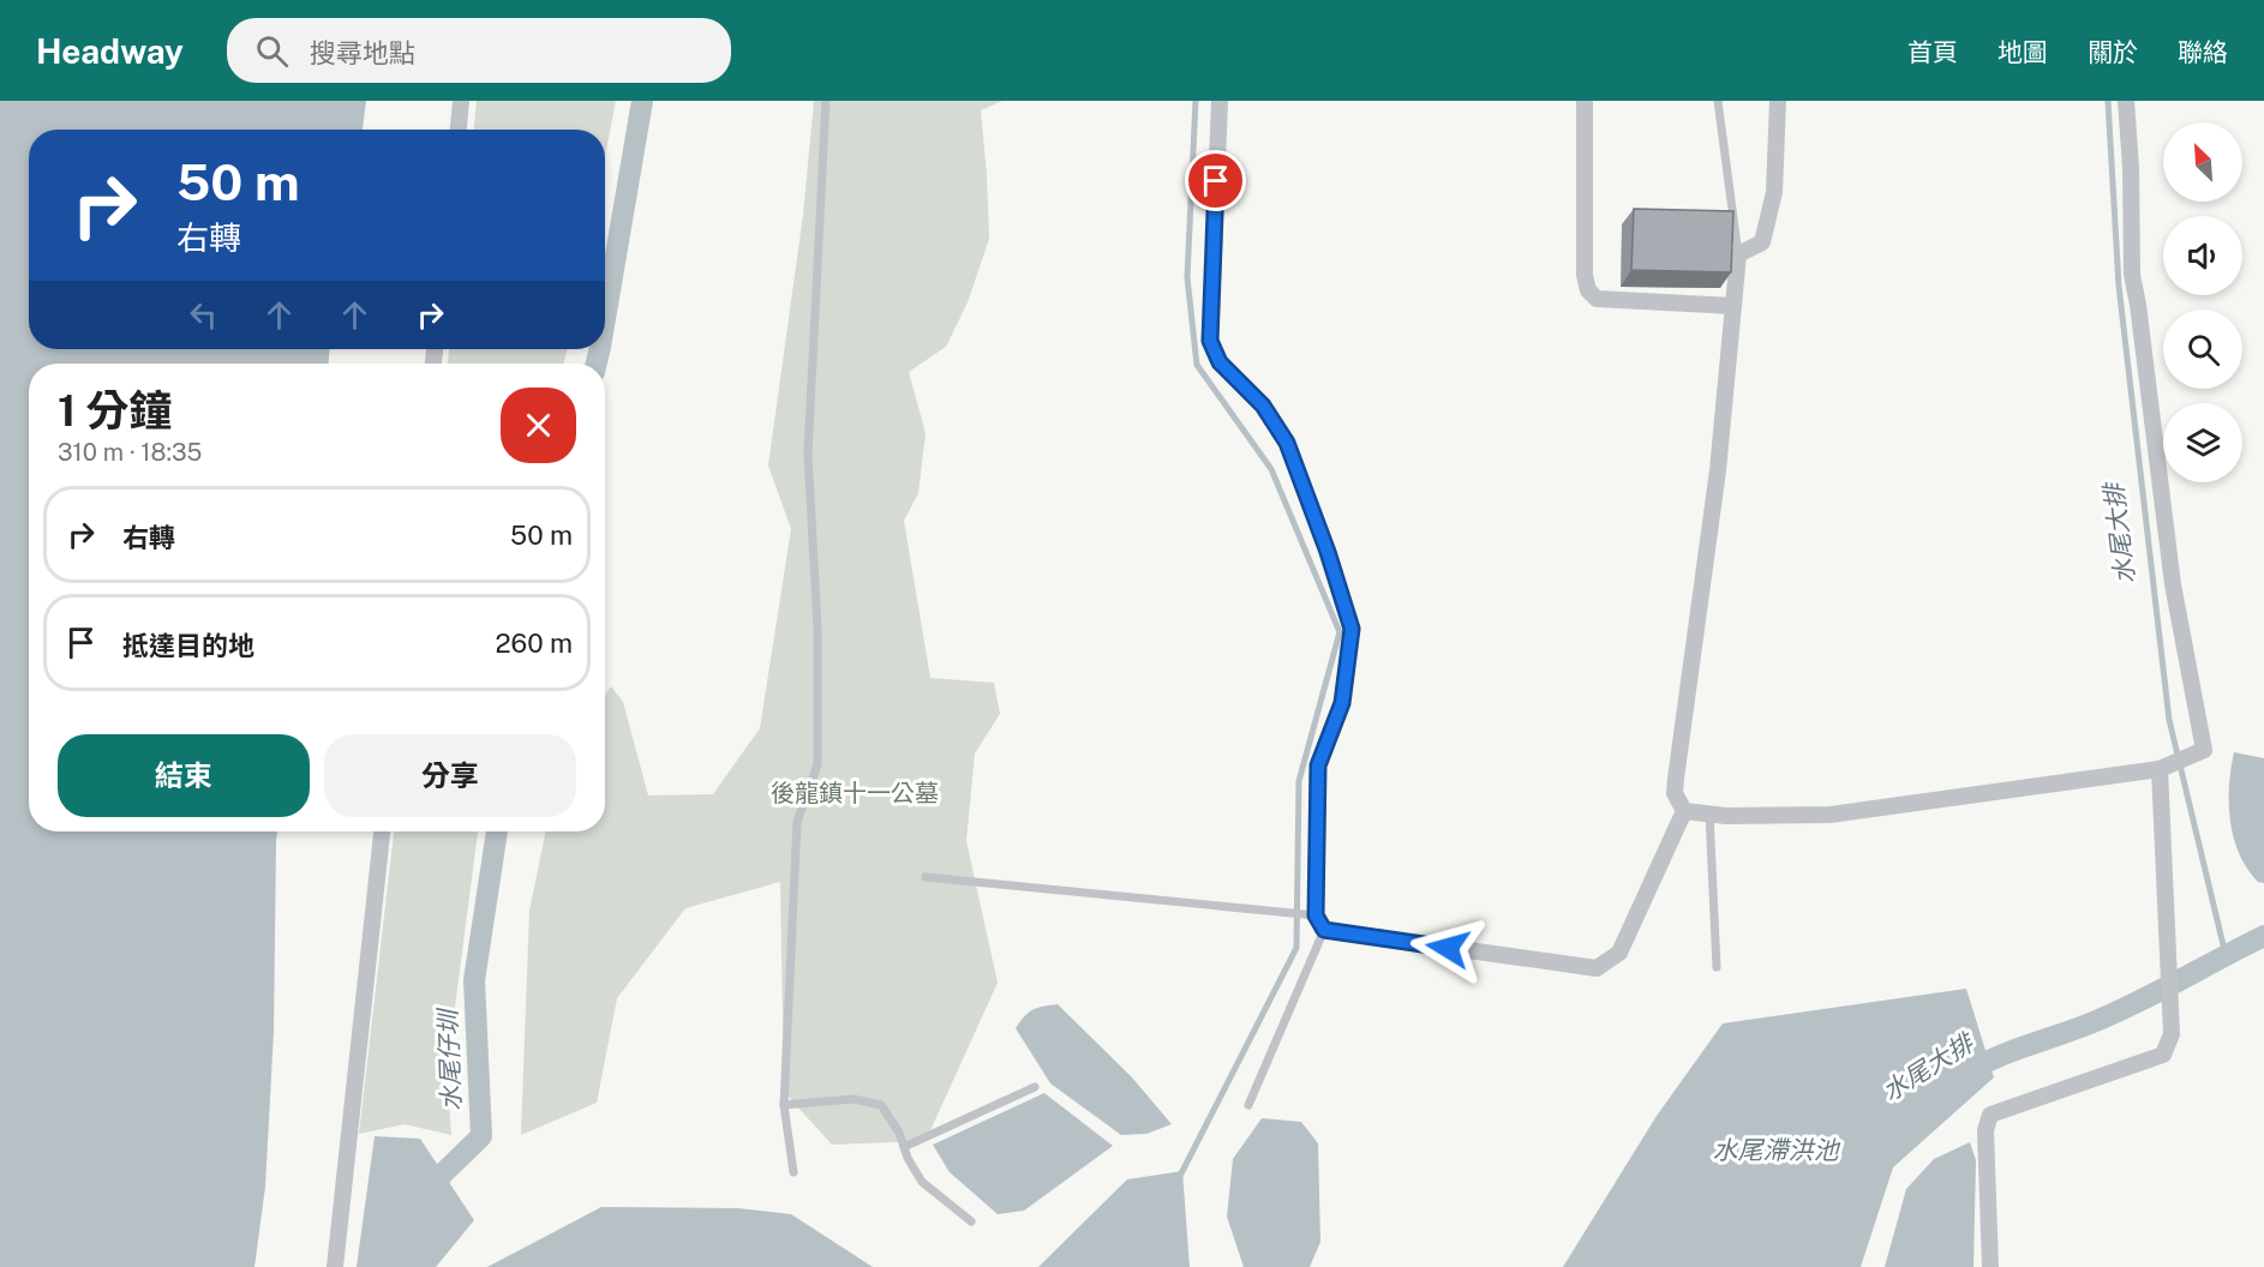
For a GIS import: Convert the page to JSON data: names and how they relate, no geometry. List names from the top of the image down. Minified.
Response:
{"water":["水尾大排","水尾仔圳","水尾滯洪池"],"parks":["後龍鎮十一公墓"],"north":"top left","page":{"header":"Headway","search":"搜尋地點","nav":["首頁","地圖","關於","聯絡"],"turn":["50 m","右轉"],"heading":["1 分鐘","310 m · 18:35"],"list":[{"name":"右轉","value":"50 m"},{"name":"抵達目的地","value":"260 m"}],"buttons":["結束","分享"]}}
